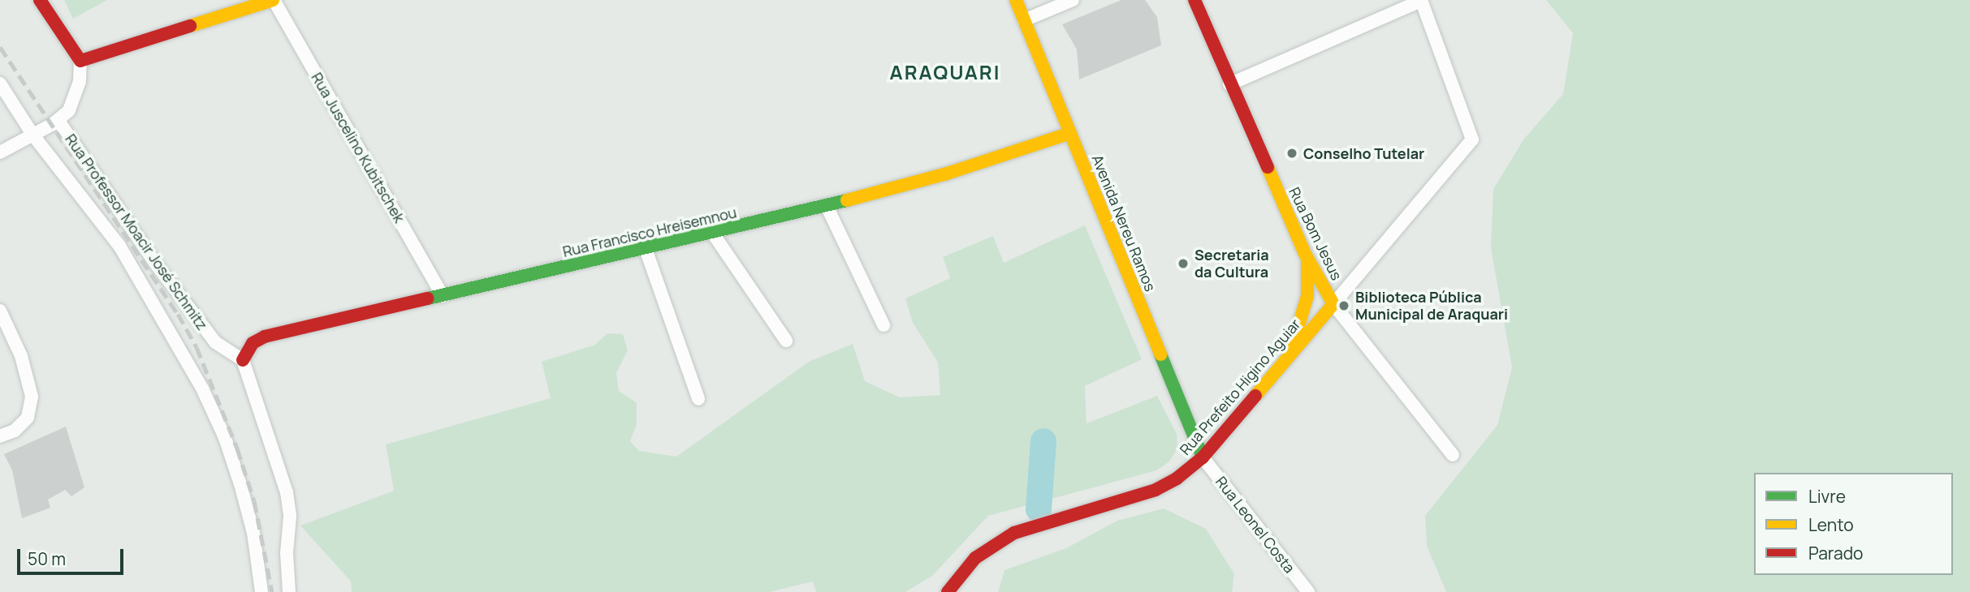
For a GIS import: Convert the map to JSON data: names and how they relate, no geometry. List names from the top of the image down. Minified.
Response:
{"streets":{"main road":["Avenida Nereu Ramos","Rua Francisco Hreisemnou","Rua Bom Jesus","Rua Prefeito Higino Aguiar"],"street":["Rua Juscelino Kubitschek","Rua Professor Moacir José Schmitz","Rua Leonel Costa"]},"crossings":[["Rua Juscelino Kubitschek","Rua Francisco Hreisemnou"],["Avenida Nereu Ramos","Rua Francisco Hreisemnou"],["Avenida Nereu Ramos","Rua Prefeito Higino Aguiar"],["Avenida Nereu Ramos","Rua Leonel Costa"],["Rua Professor Moacir José Schmitz","Rua Francisco Hreisemnou"],["Rua Bom Jesus","Rua Prefeito Higino Aguiar"],["Rua Prefeito Higino Aguiar","Rua Leonel Costa"]],"districts":["ARAQUARI"],"places":["Conselho Tutelar","Secretaria da Cultura","Biblioteca Pública Municipal de Araquari"],"legend":["Livre","Lento","Parado"],"scale_bar":"50 m"}
